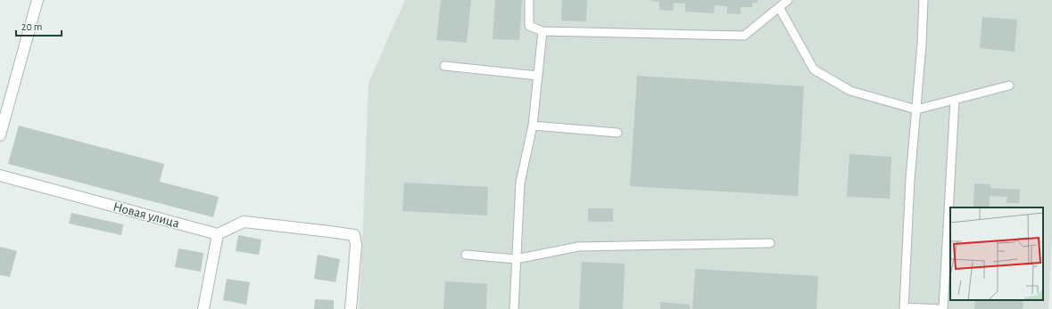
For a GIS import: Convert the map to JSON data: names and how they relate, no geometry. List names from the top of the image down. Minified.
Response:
{"streets":{"street":["Новая улица"]},"scale_bar":"20 m"}
